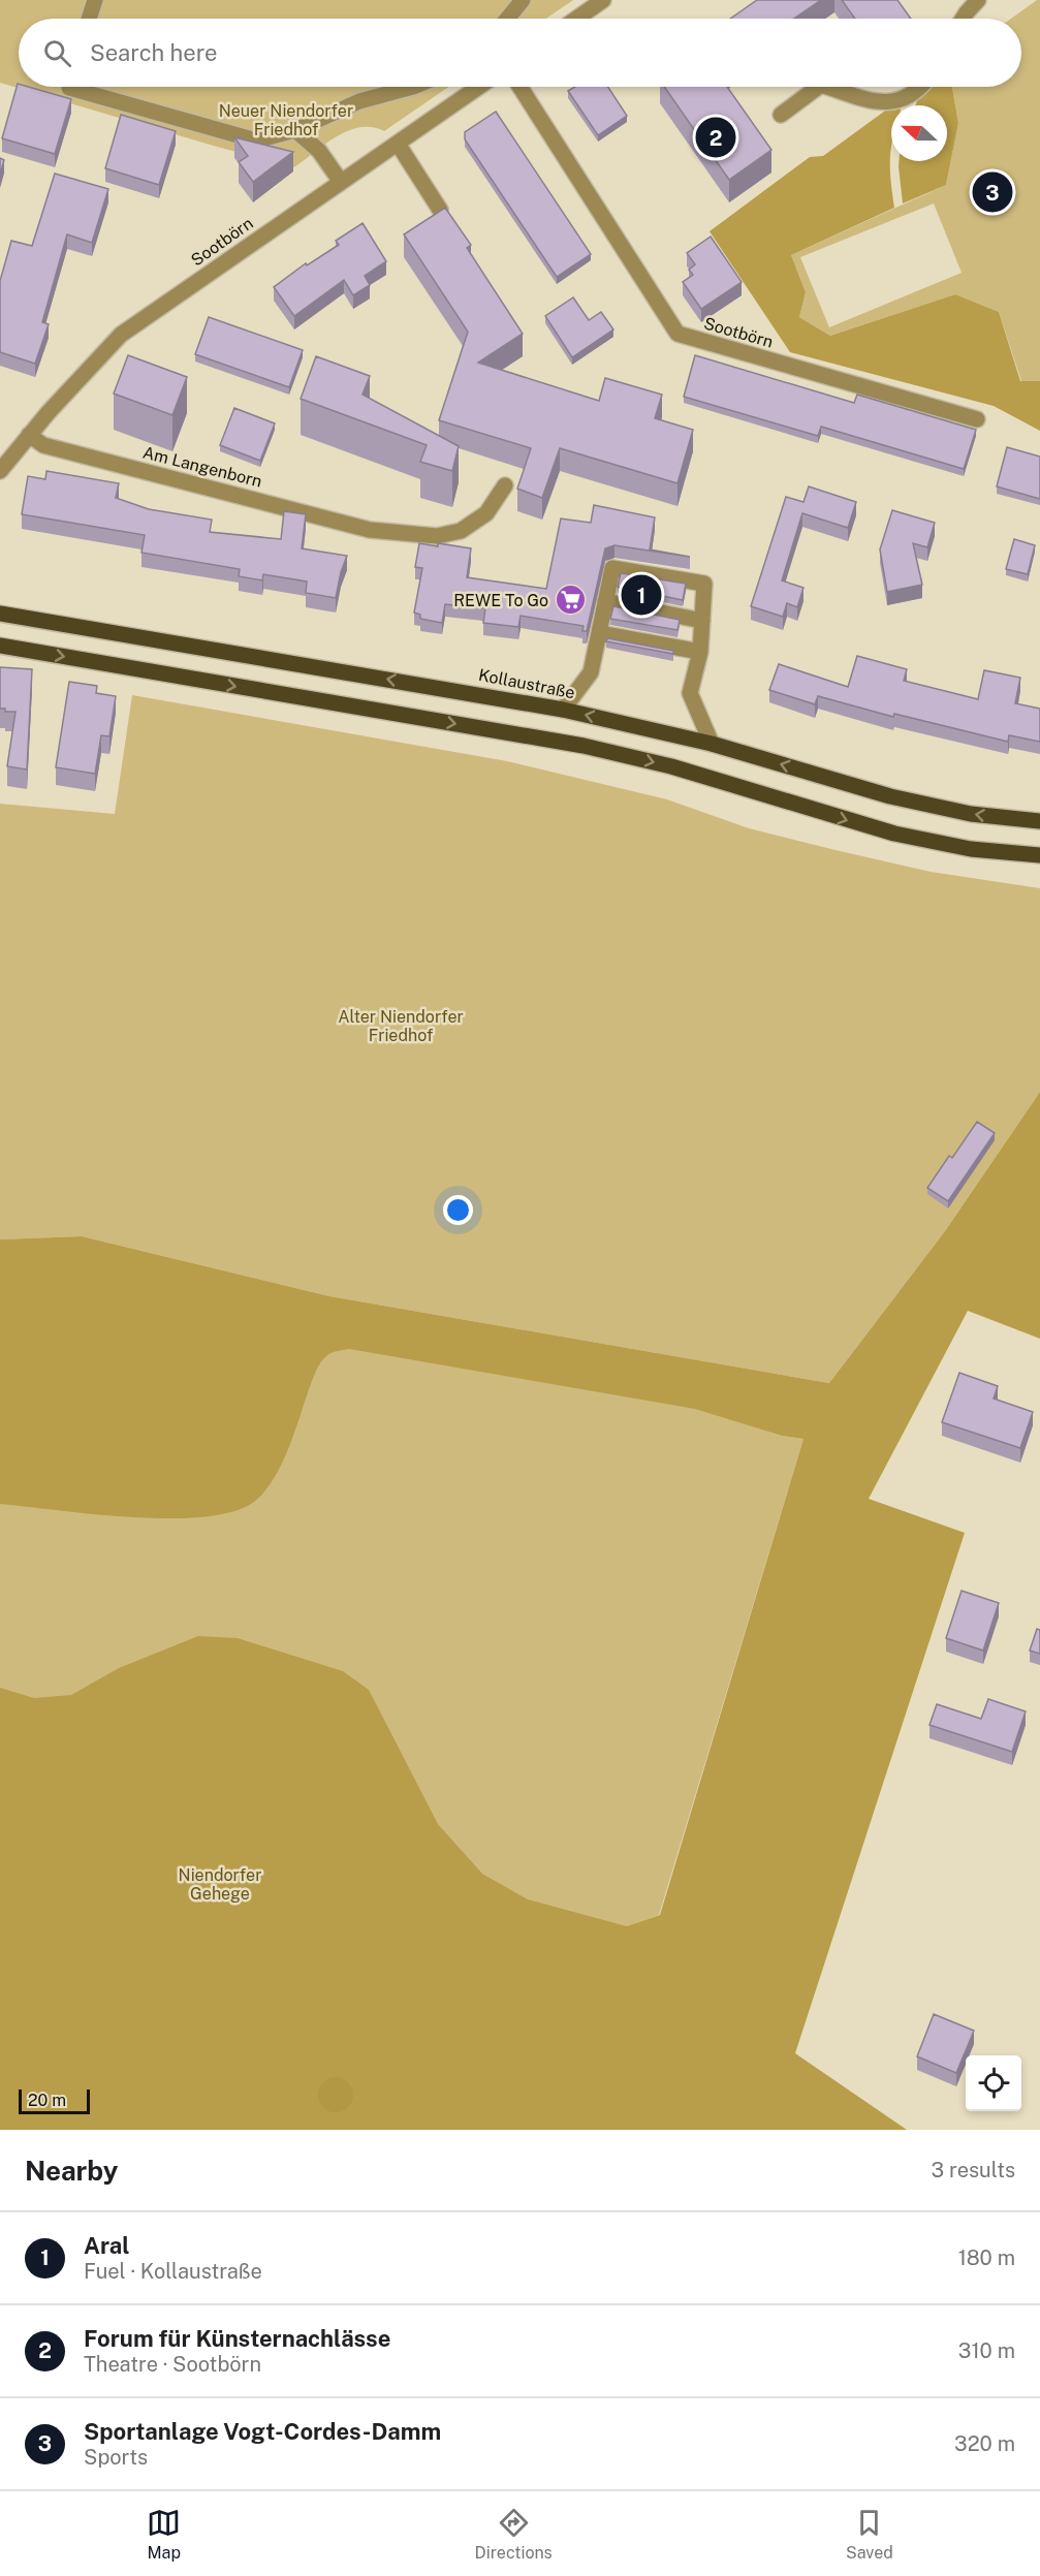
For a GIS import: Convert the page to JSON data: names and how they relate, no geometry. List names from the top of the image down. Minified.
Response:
{"streets":{"main road":["Kollaustraße"],"street":["Sootbörn","Am Langenborn"]},"crossings":[["Sootbörn","Am Langenborn"]],"parks":["Neuer Niendorfer Friedhof","Alter Niendorfer Friedhof","Niendorfer Gehege"],"places":{"supermarket":["REWE To Go"]},"scale_bar":"20 m","north":"left","page":{"search":"Search here","pins":["2","3","1"],"scale":"20 m","heading":["Nearby","3 results"],"list":[{"mark":"1","name":"Aral","note":"Fuel · Kollaustraße","value":"180 m"},{"mark":"2","name":"Forum für Künsternachlässe","note":"Theatre · Sootbörn","value":"310 m"},{"mark":"3","name":"Sportanlage Vogt-Cordes-Damm","note":"Sports","value":"320 m"}],"nav":["Map","Directions","Saved"]}}
